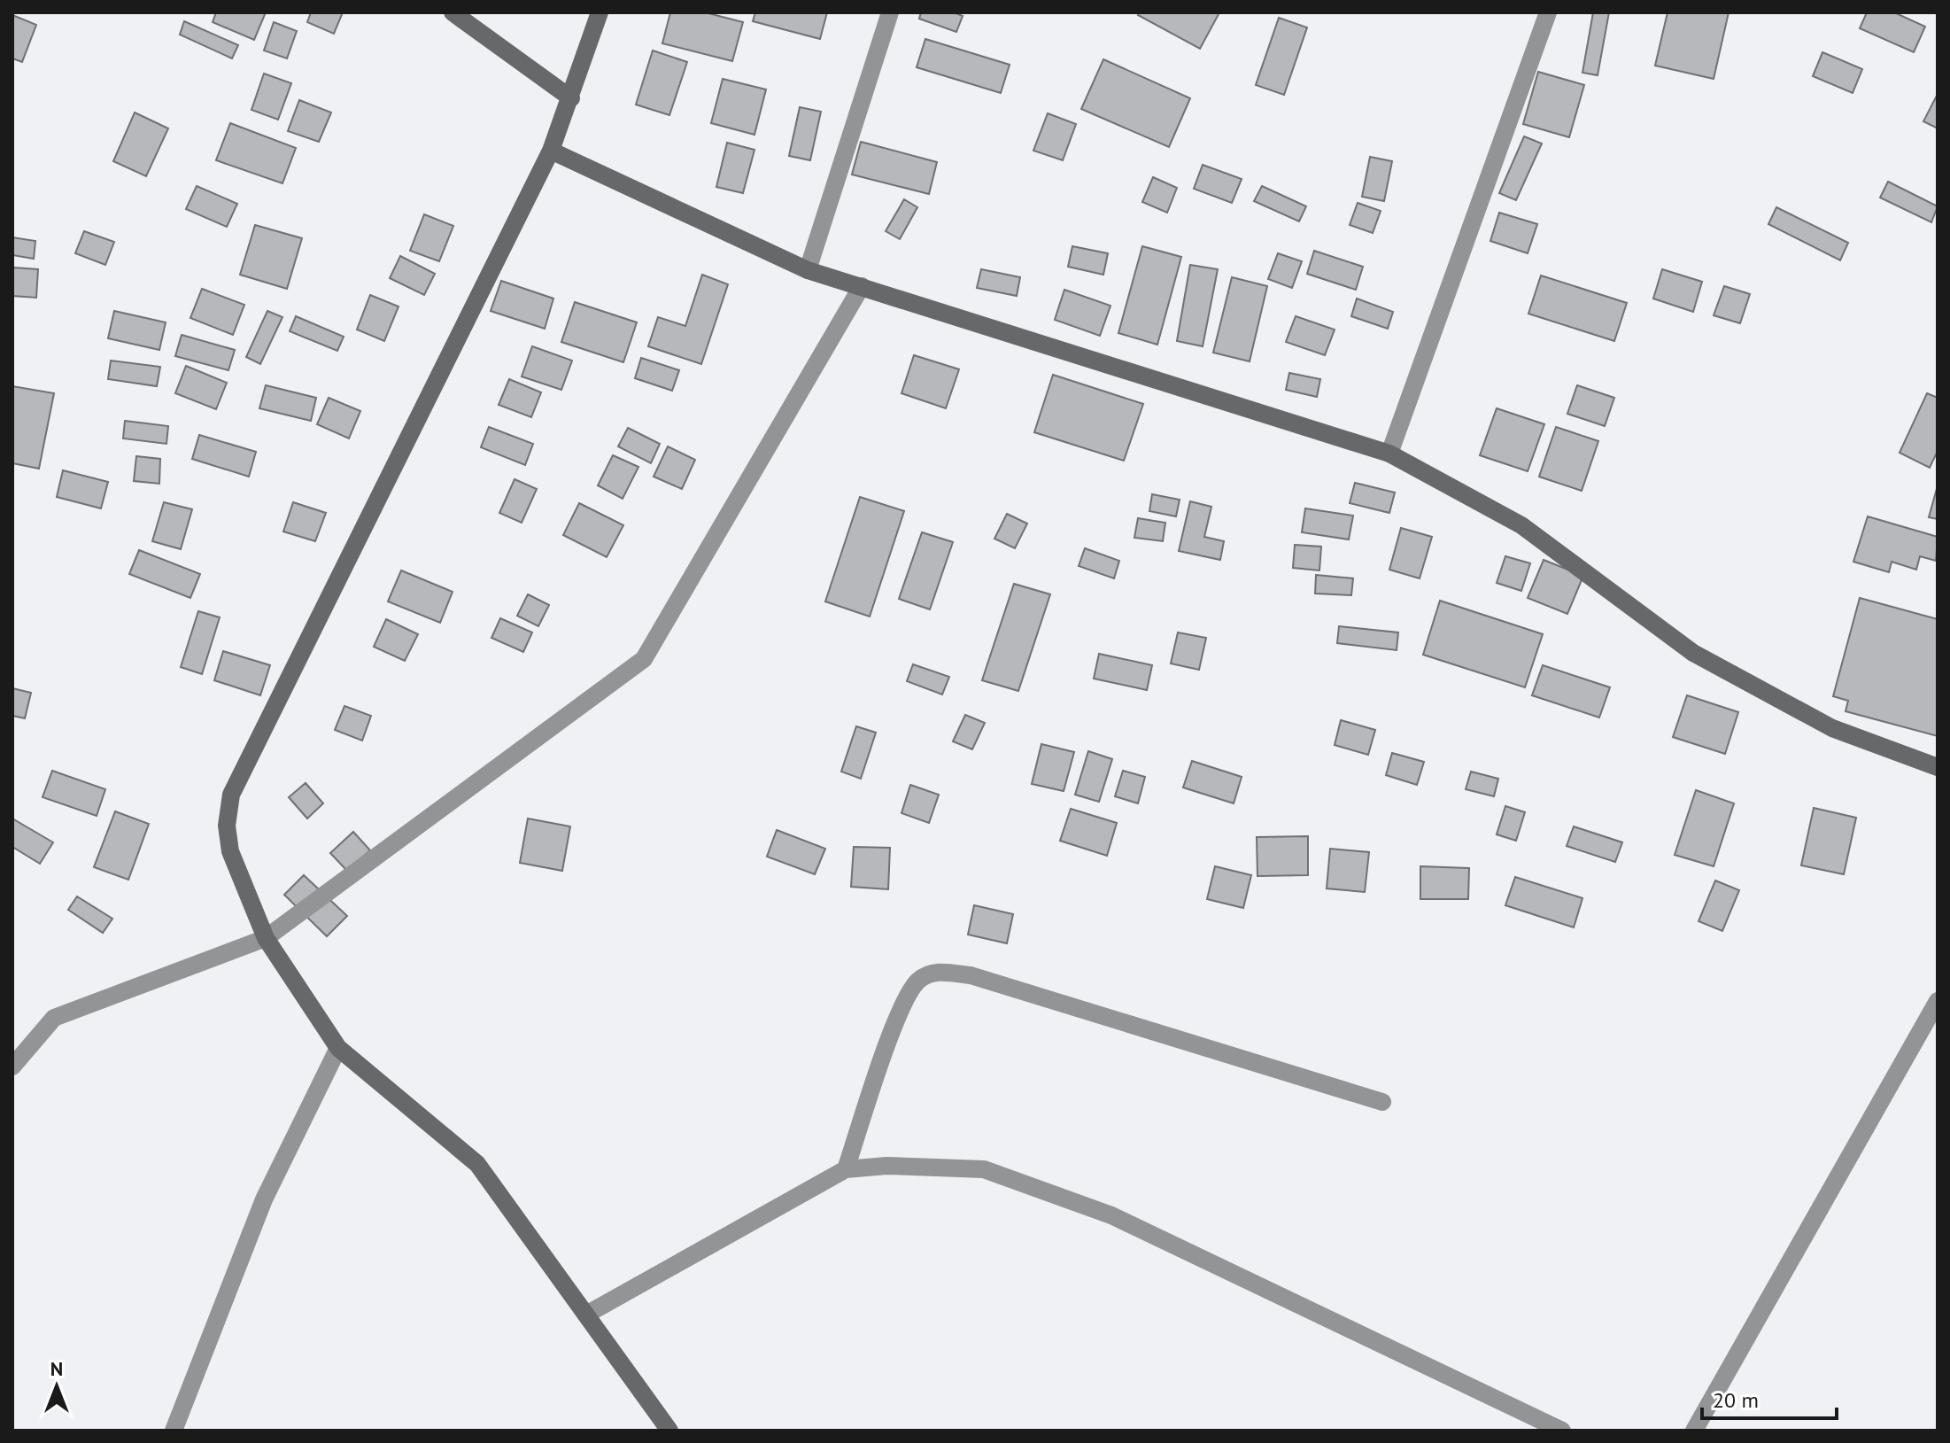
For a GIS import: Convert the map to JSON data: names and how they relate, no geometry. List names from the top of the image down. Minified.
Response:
{"scale_bar":"20 m","north":"top"}
